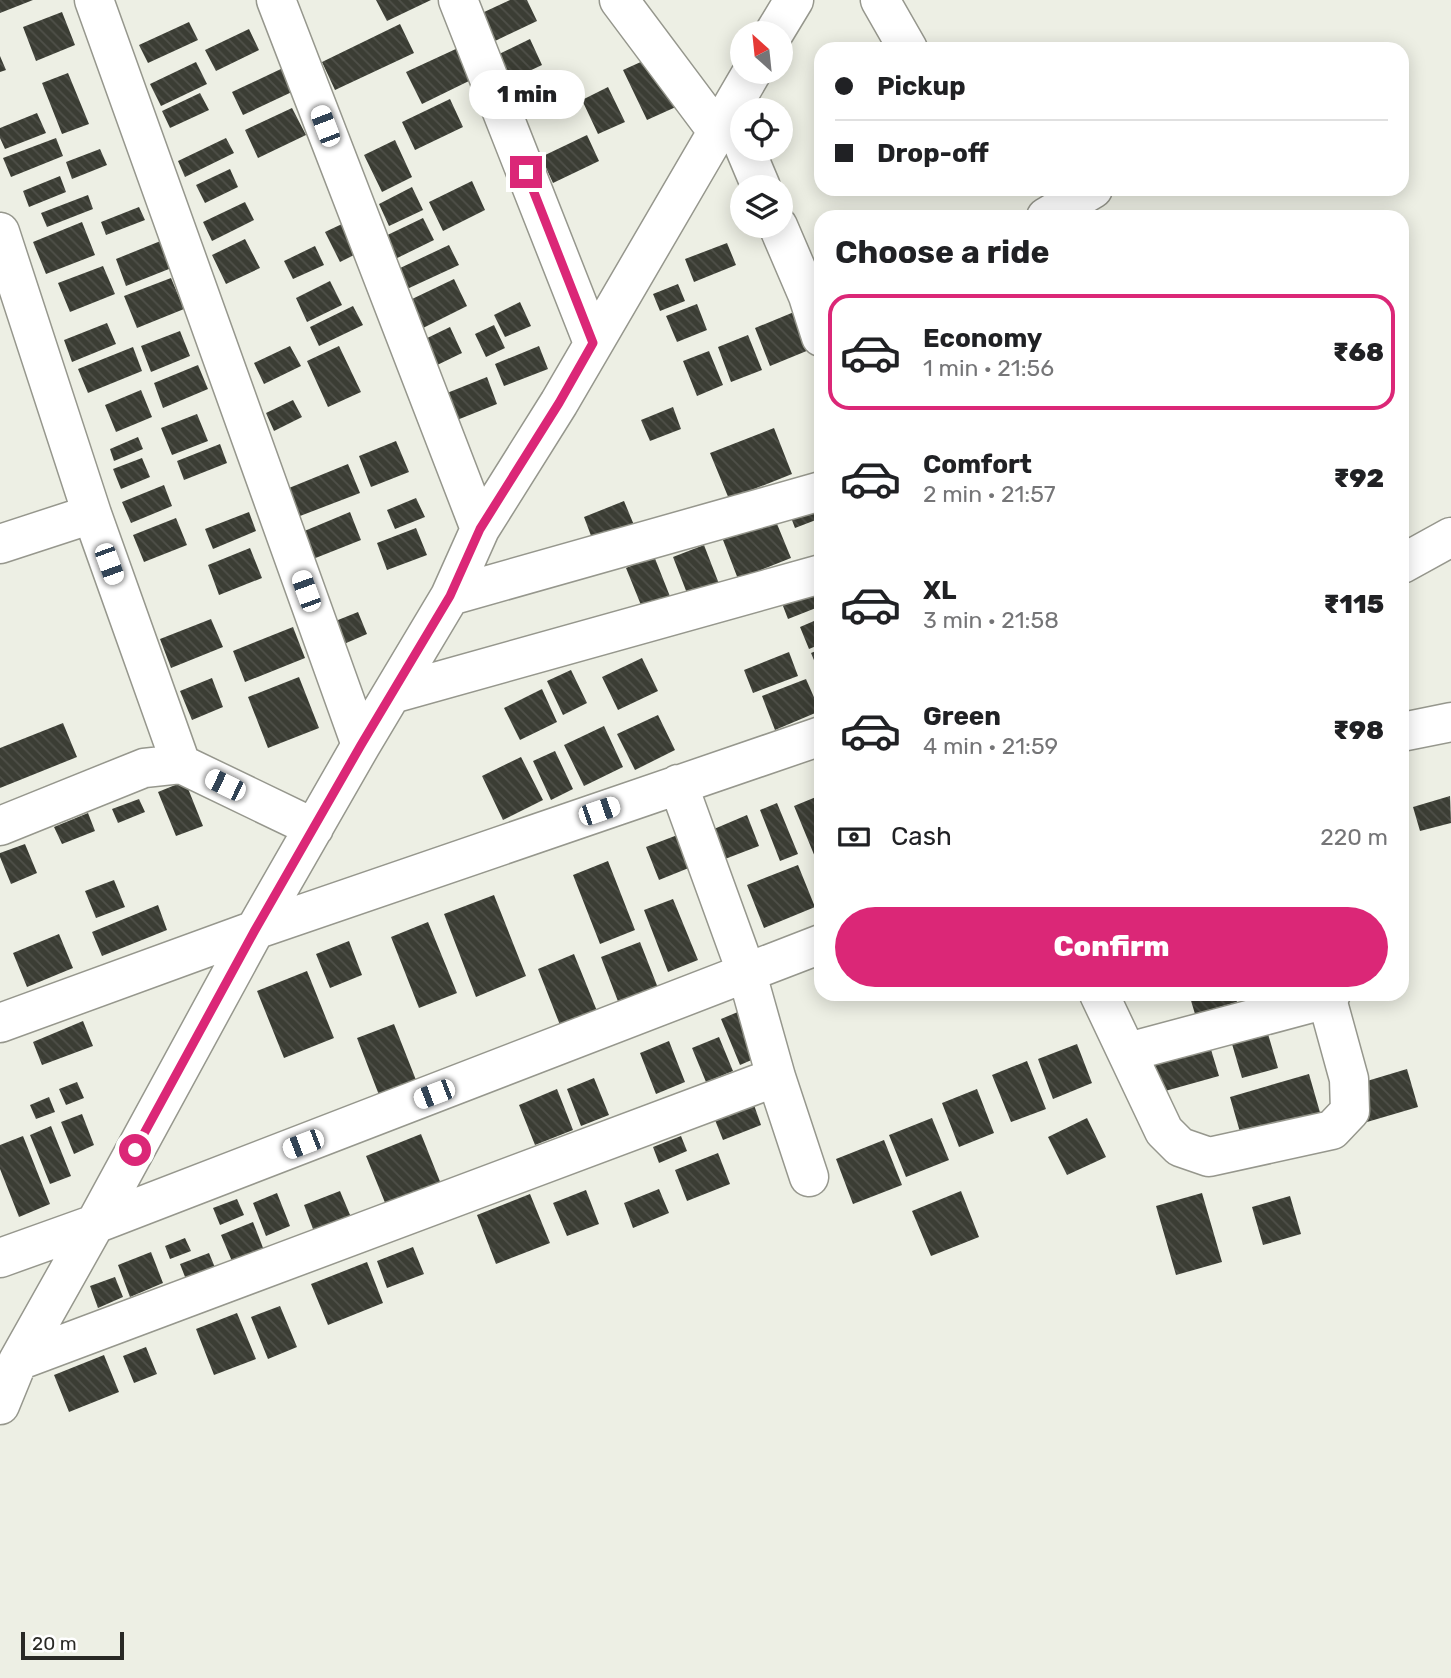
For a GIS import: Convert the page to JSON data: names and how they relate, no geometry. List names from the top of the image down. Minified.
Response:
{"scale_bar":"20 m","north":"top left","page":{"banner":["Pickup","Drop-off"],"bubble":"1 min","heading":"Choose a ride","list":[{"name":"Economy","note":"1 min · 21:56","value":"₹68"},{"name":"Comfort","note":"2 min · 21:57","value":"₹92"},{"name":"XL","note":"3 min · 21:58","value":"₹115"},{"name":"Green","note":"4 min · 21:59","value":"₹98"}],"pay":["Cash","220 m"],"buttons":"Confirm","scale":"20 m"}}
